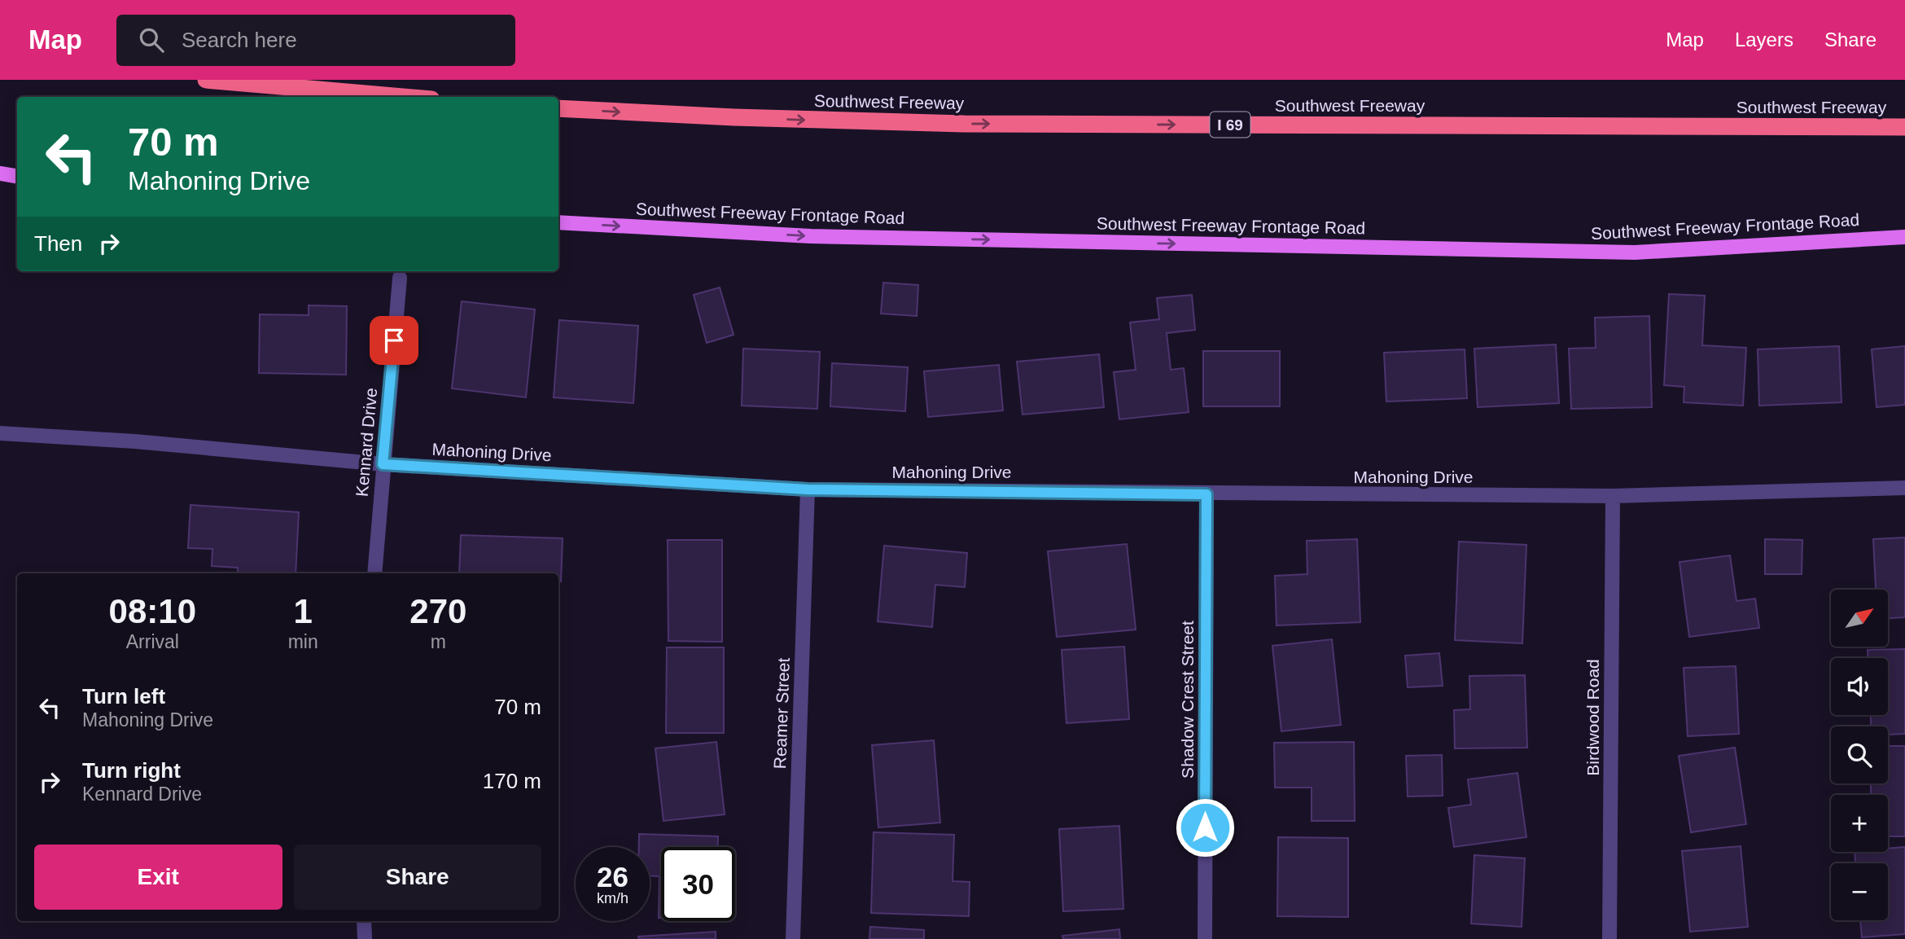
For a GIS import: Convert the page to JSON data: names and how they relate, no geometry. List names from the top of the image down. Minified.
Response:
{"streets":{"highway":["Southwest Freeway","I 69"],"main road":["Southwest Freeway Frontage Road"],"street":["Kennard Drive","Mahoning Drive","Shadow Crest Street","Reamer Street","Birdwood Road"]},"crossings":[["Kennard Drive","Mahoning Drive"],["Mahoning Drive","Shadow Crest Street"],["Mahoning Drive","Reamer Street"],["Mahoning Drive","Birdwood Road"]],"one_way":["Southwest Freeway","Southwest Freeway Frontage Road"],"north":"top right","page":{"header":"Map","search":"Search here","nav":["Map","Layers","Share"],"turn":["70 m","Mahoning Drive"],"then":"Then","eta":["08:10","Arrival","1","min","270","m"],"map_buttons":["+","−"],"list":[{"name":"Turn left","note":"Mahoning Drive","value":"70 m"},{"name":"Turn right","note":"Kennard Drive","value":"170 m"}],"buttons":["Exit","Share"],"speed":"26 km/h","limit":"30"}}
